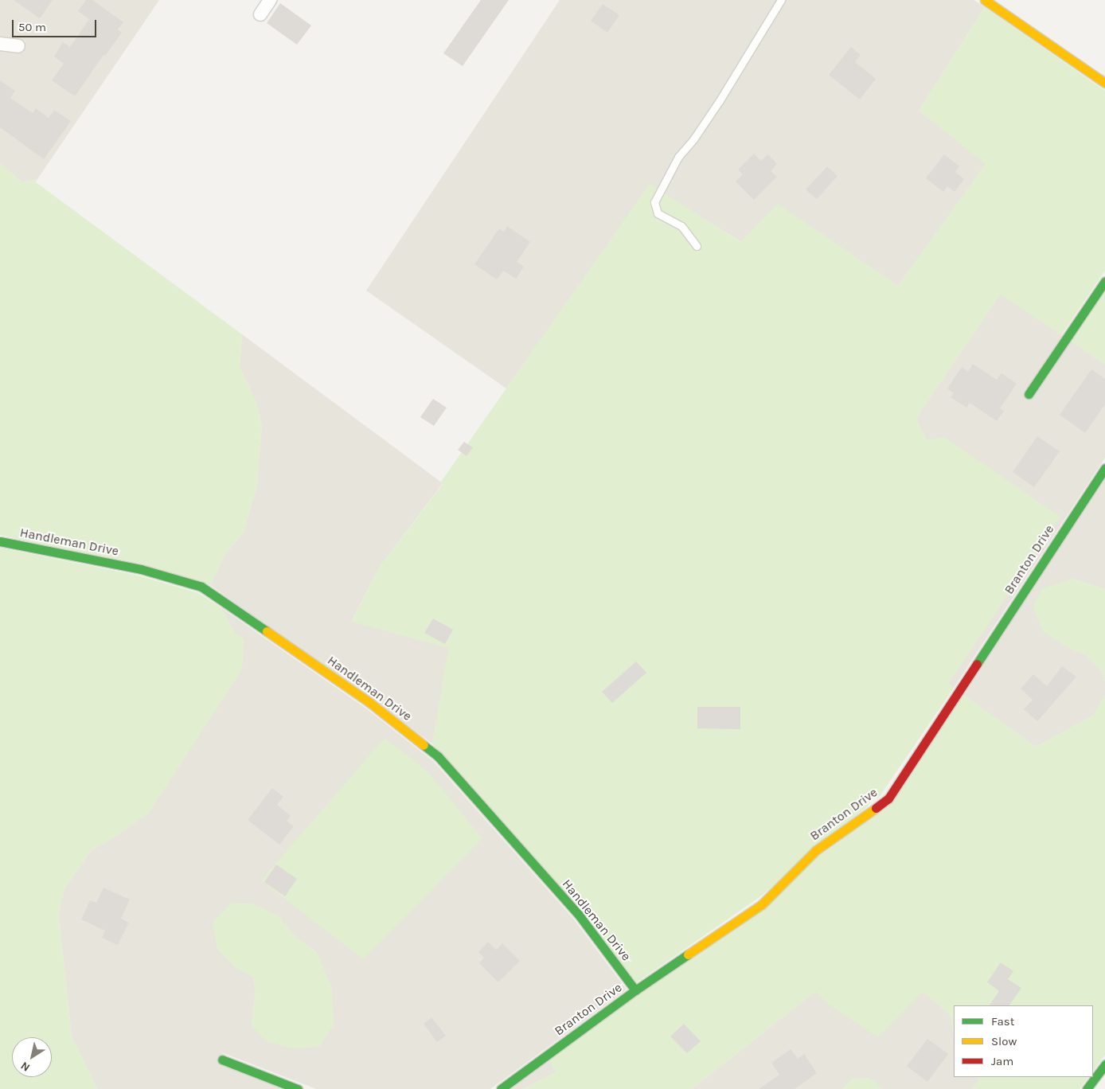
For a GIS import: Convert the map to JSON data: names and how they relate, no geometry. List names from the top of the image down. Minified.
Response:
{"streets":{"street":["Handleman Drive","Branton Drive"]},"crossings":[["Handleman Drive","Branton Drive"]],"legend":["Fast","Slow","Jam"],"scale_bar":"50 m","north":"bottom left"}
